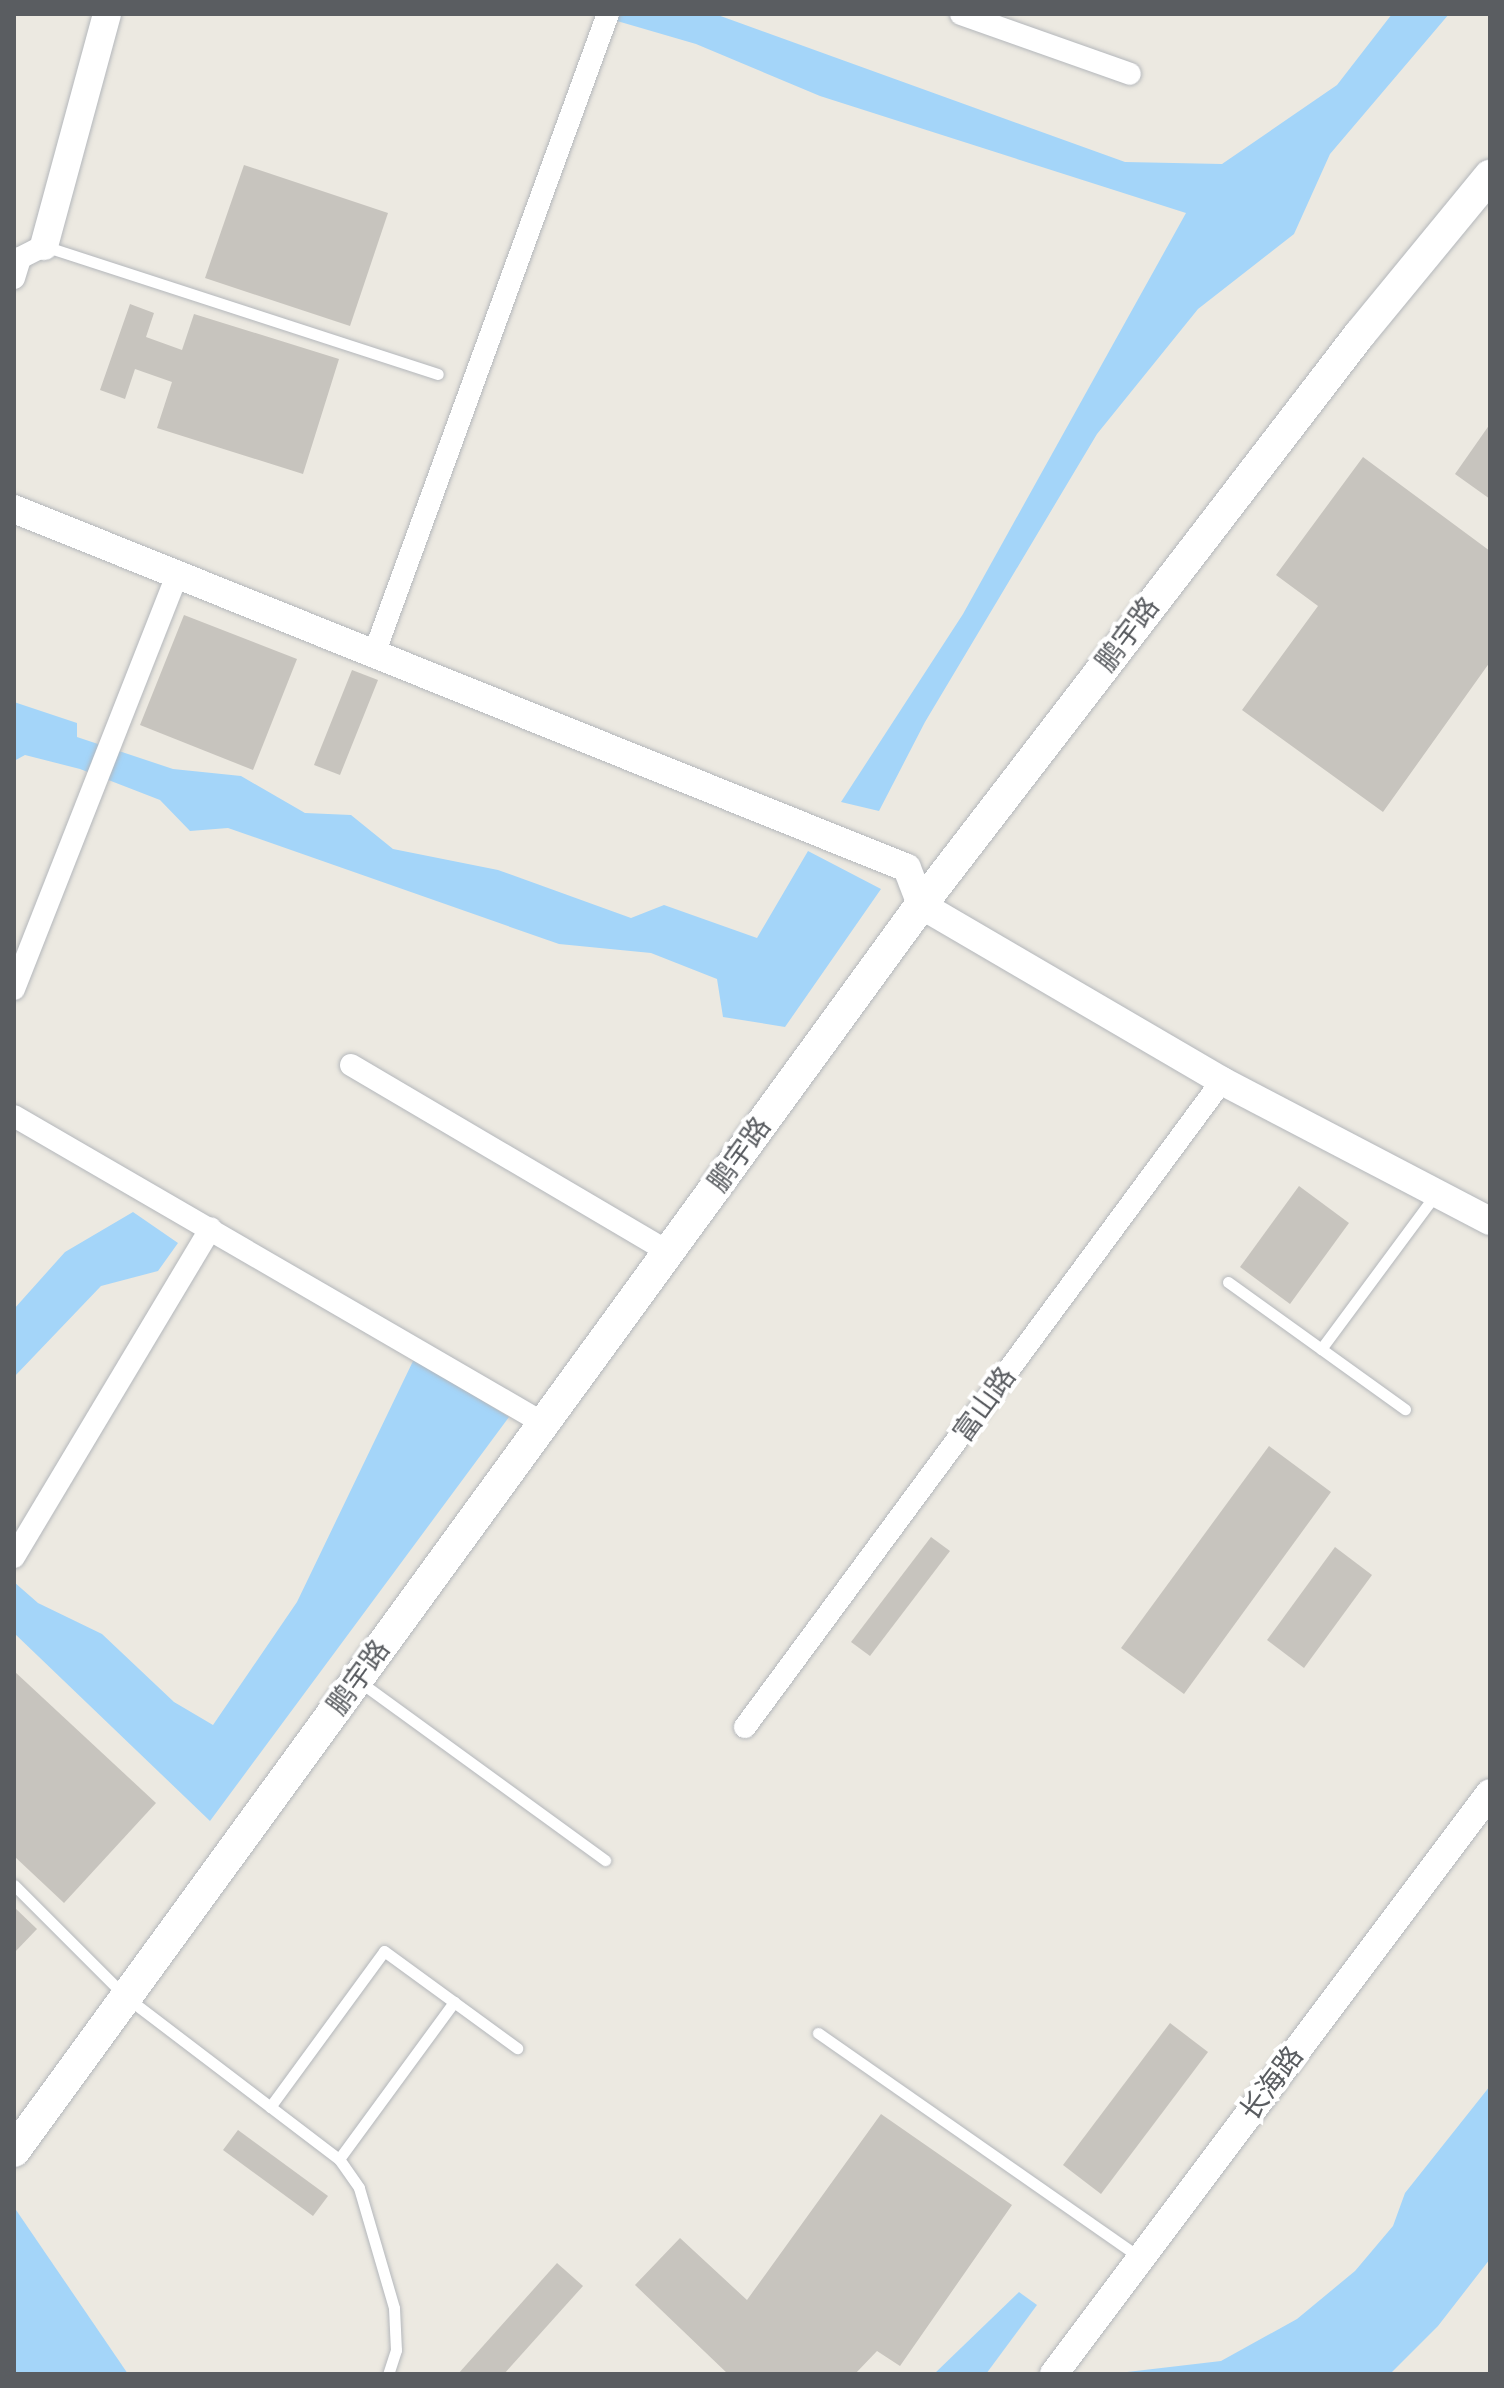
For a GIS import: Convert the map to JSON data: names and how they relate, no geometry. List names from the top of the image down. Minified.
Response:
{"streets":{"main road":["鹏宇路"],"street":["富山路","长海路"]}}
